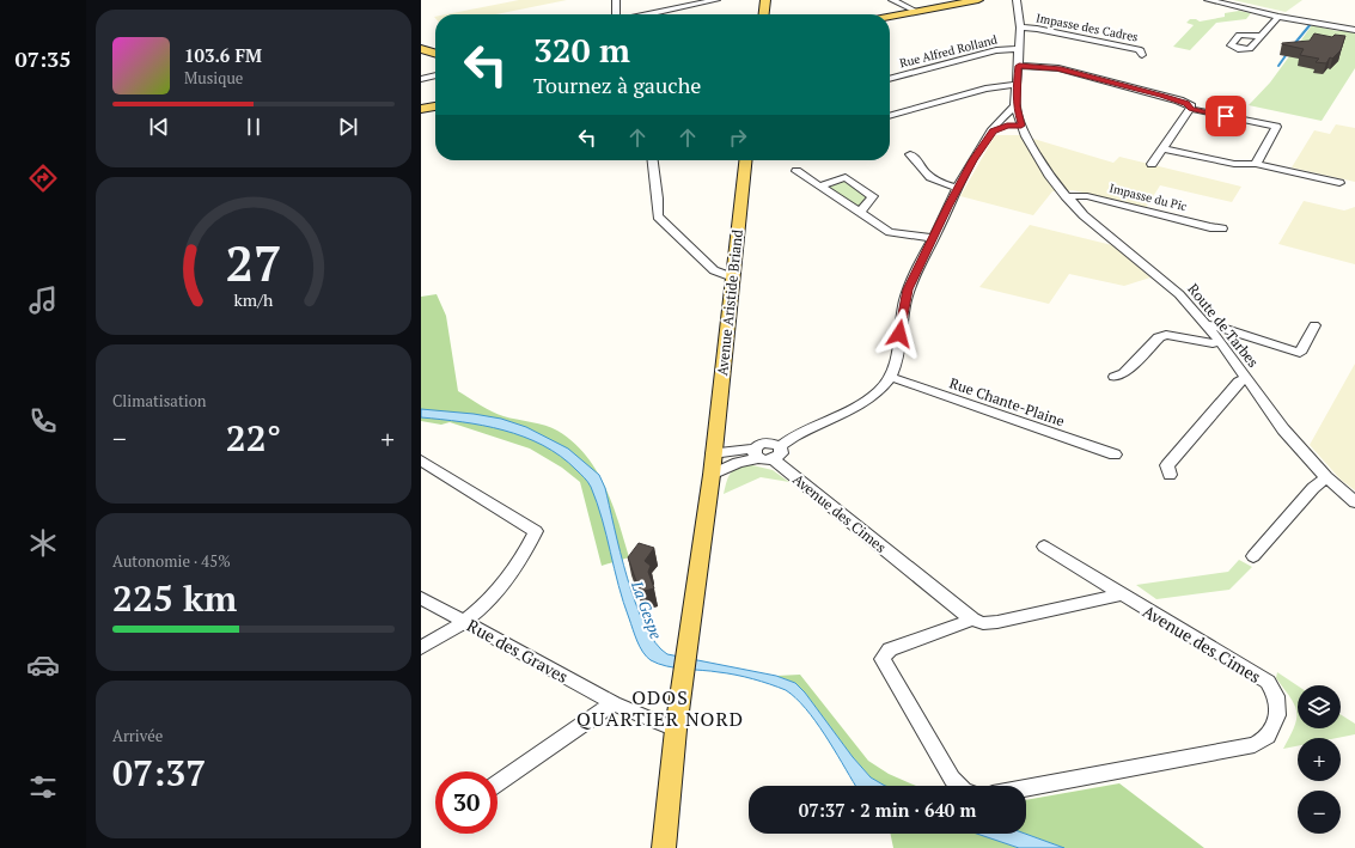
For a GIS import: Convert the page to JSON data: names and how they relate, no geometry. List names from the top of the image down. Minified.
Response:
{"streets":{"main road":["Avenue Aristide Briand"],"street":["Impasse des Cadres","Rue Alfred Rolland","Impasse du Pic","Route de Tarbes","Rue Chante-Plaine","Avenue des Cimes","Rue des Graves"]},"crossings":[["Impasse des Cadres","Route de Tarbes"],["Rue Alfred Rolland","Route de Tarbes"],["Impasse du Pic","Route de Tarbes"],["Avenue Aristide Briand","Rue des Graves"]],"districts":["ODOS QUARTIER NORD"],"water":["La Gespe"],"page":{"tabs":"07:35","turn":["320 m","Tournez à gauche"],"song":["103.6 FM","Musique"],"tile":["Climatisation",["Autonomie · 45%","225 km"],["Arrivée","07:37"]],"heat":["−","22°","+"],"map_buttons":["+","−"],"limit":"30","trip":"07:37 · 2 min · 640 m","gauge":["27","km/h"]}}
